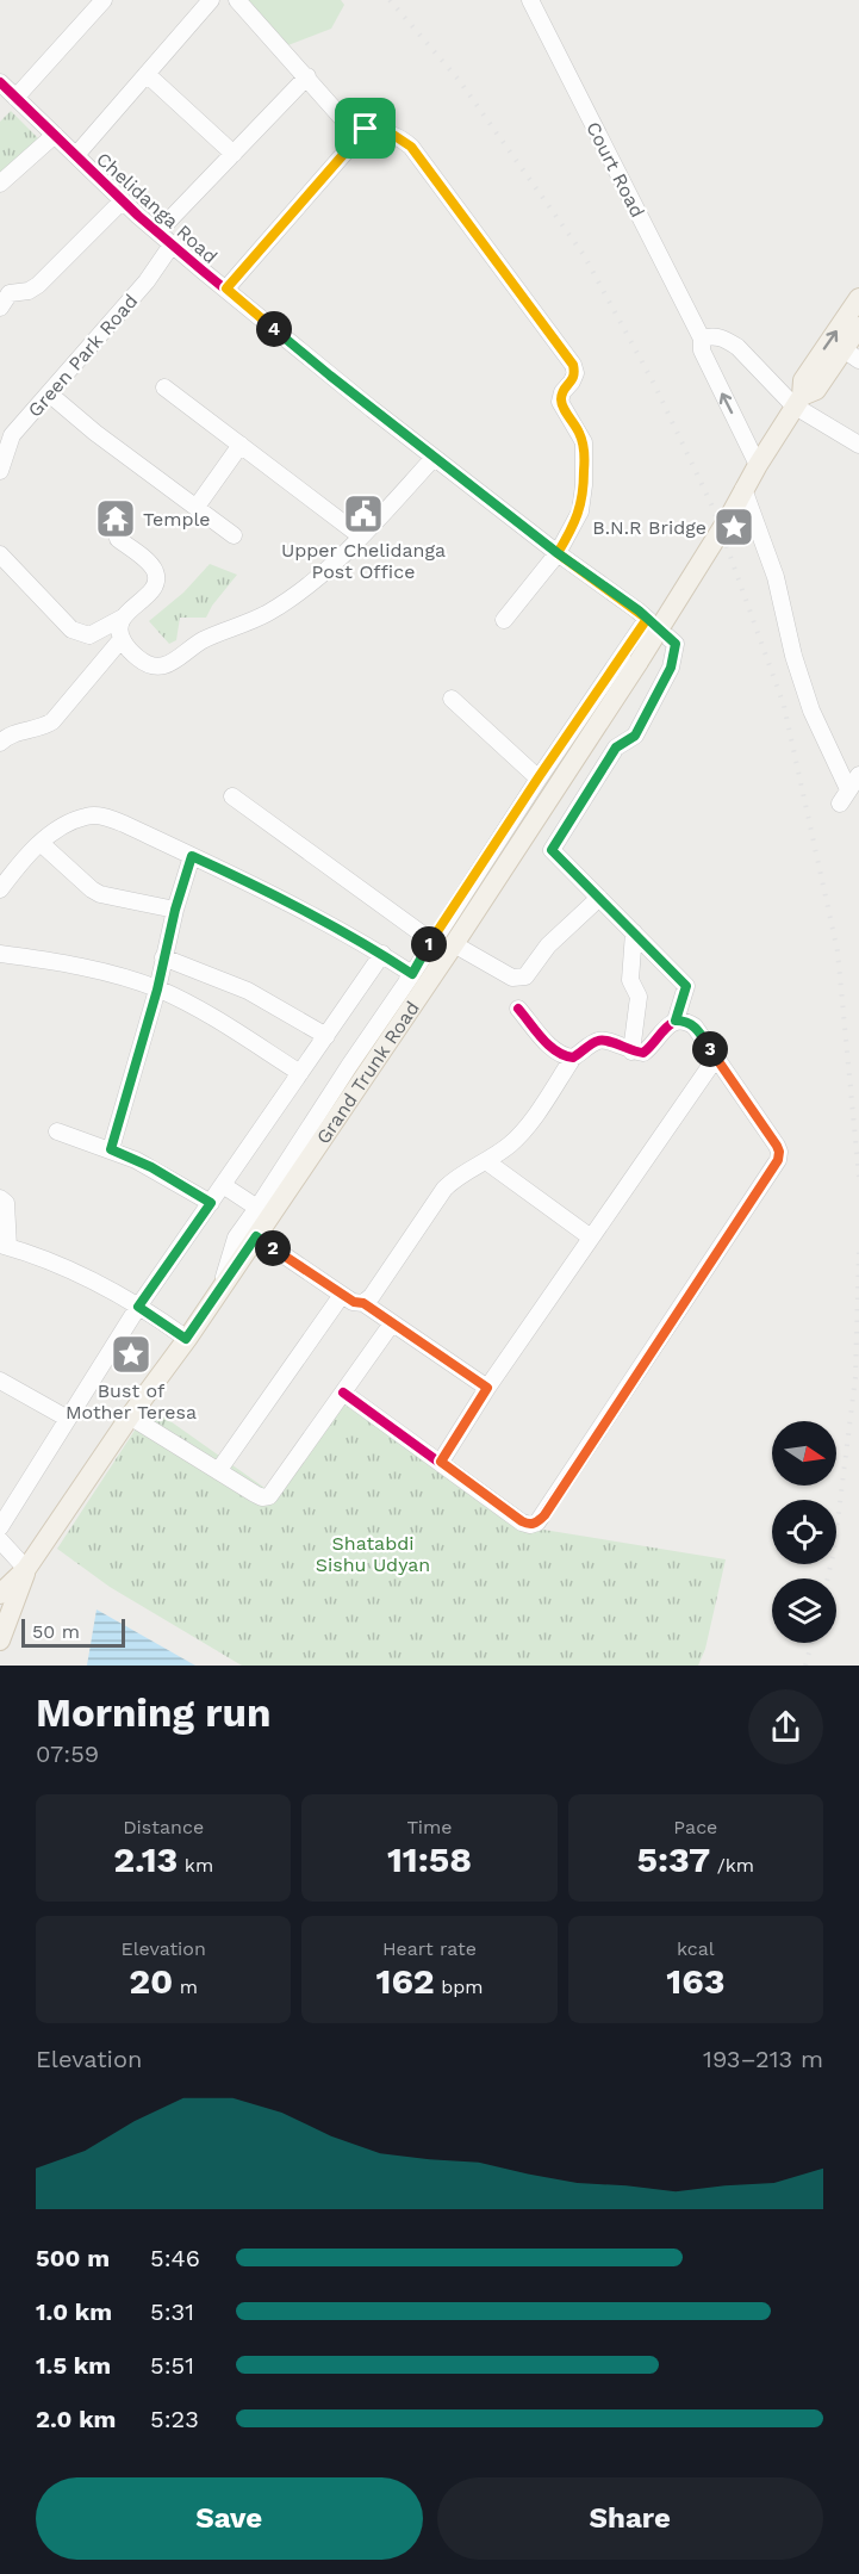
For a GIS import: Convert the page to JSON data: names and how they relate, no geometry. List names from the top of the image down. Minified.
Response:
{"streets":{"main road":["Grand Trunk Road"],"street":["Court Road","Chelidanga Road","Green Park Road"]},"crossings":[["Court Road","Grand Trunk Road"],["Chelidanga Road","Green Park Road"]],"parks":["Shatabdi Sishu Udyan"],"places":{"public building":["Upper Chelidanga Post Office"],"temple":["Temple"],"place":["B.N.R Bridge","Bust of Mother Teresa"]},"scale_bar":"50 m","north":"right","page":{"pins":["4","1","3","2"],"scale":"50 m","heading":["Morning run","07:59"],"stats":[["Distance","2.13 km"],["Time","11:58"],["Pace","5:37 /km"],["Elevation","20 m"],["Heart rate","162 bpm"],["kcal","163"]],"chart":["Elevation","193–213 m"],"list":[{"name":"500 m","note":"5:46"},{"name":"1.0 km","note":"5:31"},{"name":"1.5 km","note":"5:51"},{"name":"2.0 km","note":"5:23"}],"buttons":["Save","Share"]}}
